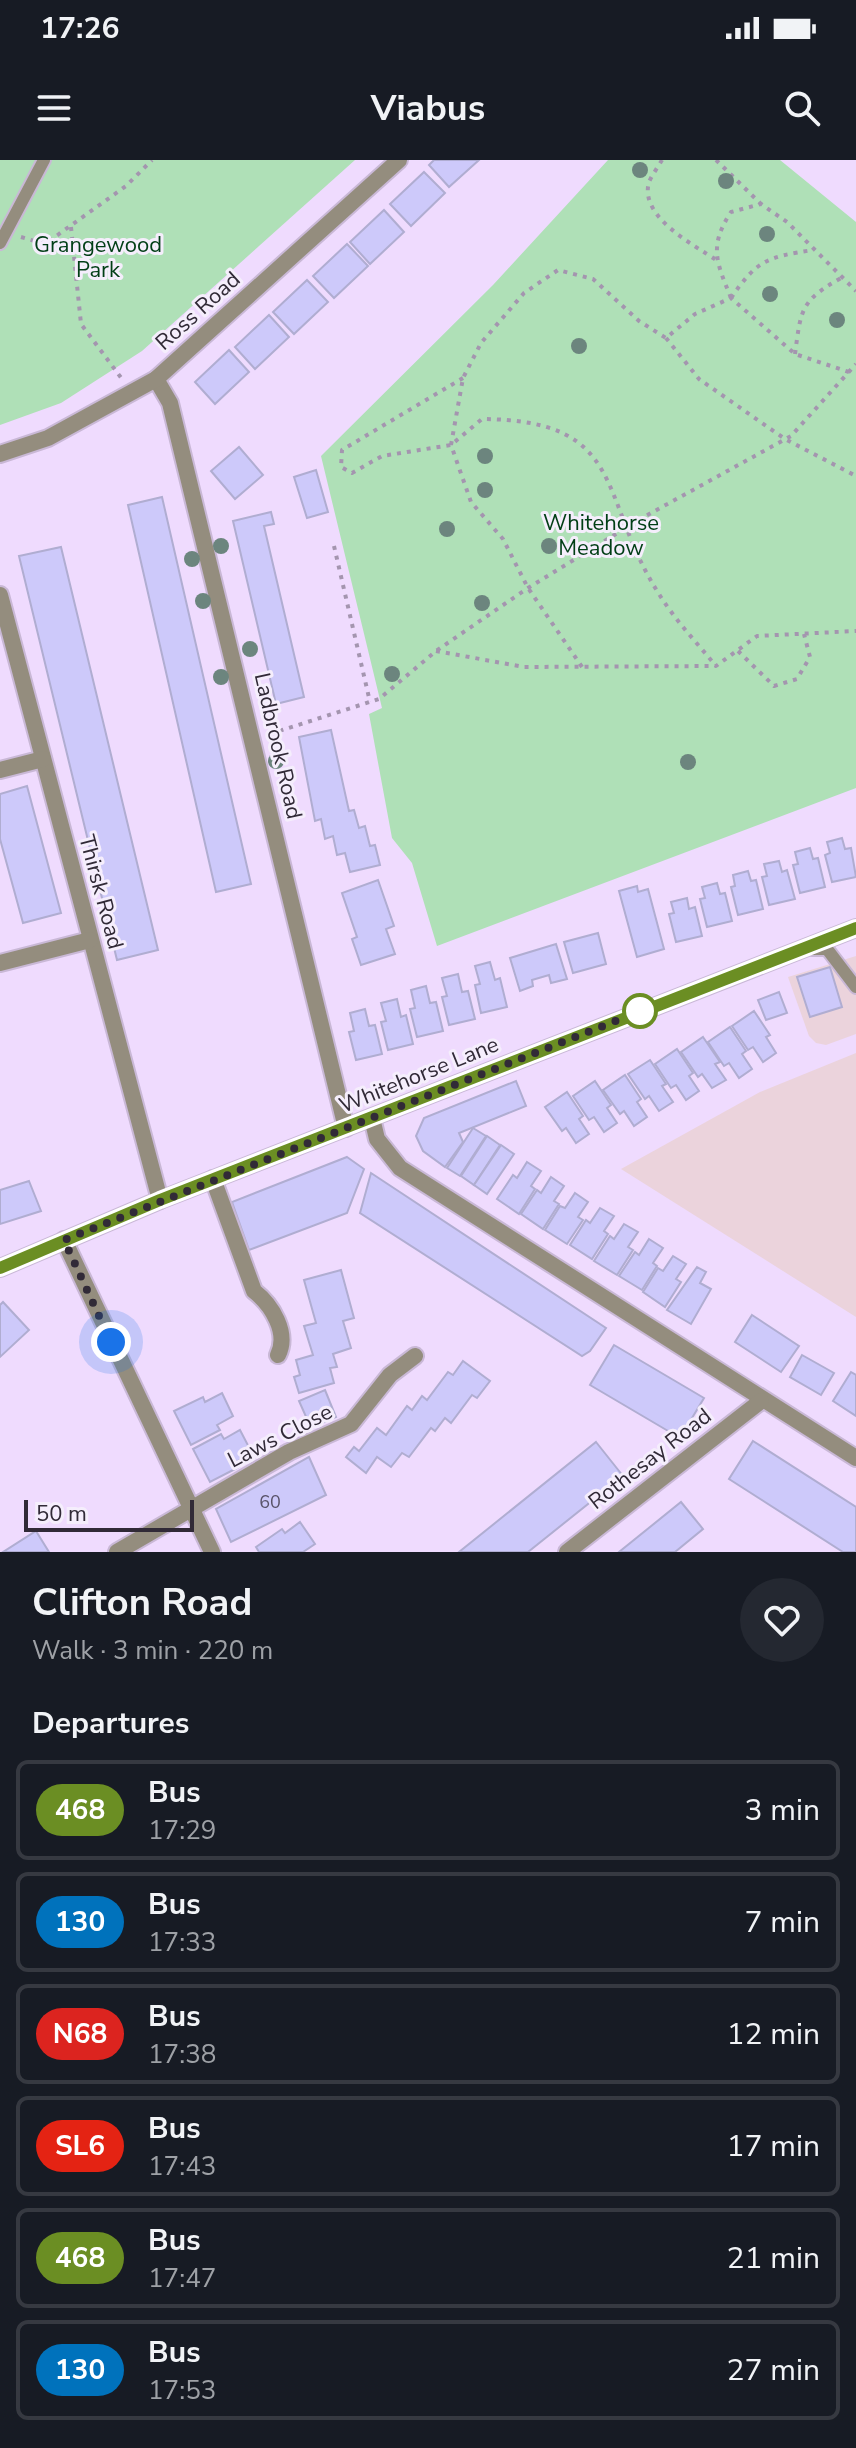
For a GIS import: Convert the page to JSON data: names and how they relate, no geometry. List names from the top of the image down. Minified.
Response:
{"streets":{"main road":["Whitehorse Lane"],"street":["Ross Road","Ladbrook Road","Thirsk Road","Laws Close","Rothesay Road"]},"crossings":[["Ross Road","Ladbrook Road"],["Ladbrook Road","Whitehorse Lane"],["Thirsk Road","Whitehorse Lane"]],"parks":["Grangewood Park","Whitehorse Meadow"],"lines":["bus line 468"],"house_numbers":["60"],"scale_bar":"50 m","page":{"status":"17:26","header":"Viabus","scale":"50 m","heading":[["Clifton Road","Walk · 3 min · 220 m"],"Departures"],"list":[{"mark":"468","name":"Bus","note":"17:29","value":"3 min"},{"mark":"130","name":"Bus","note":"17:33","value":"7 min"},{"mark":"N68","name":"Bus","note":"17:38","value":"12 min"},{"mark":"SL6","name":"Bus","note":"17:43","value":"17 min"},{"mark":"468","name":"Bus","note":"17:47","value":"21 min"},{"mark":"130","name":"Bus","note":"17:53","value":"27 min"}]}}
